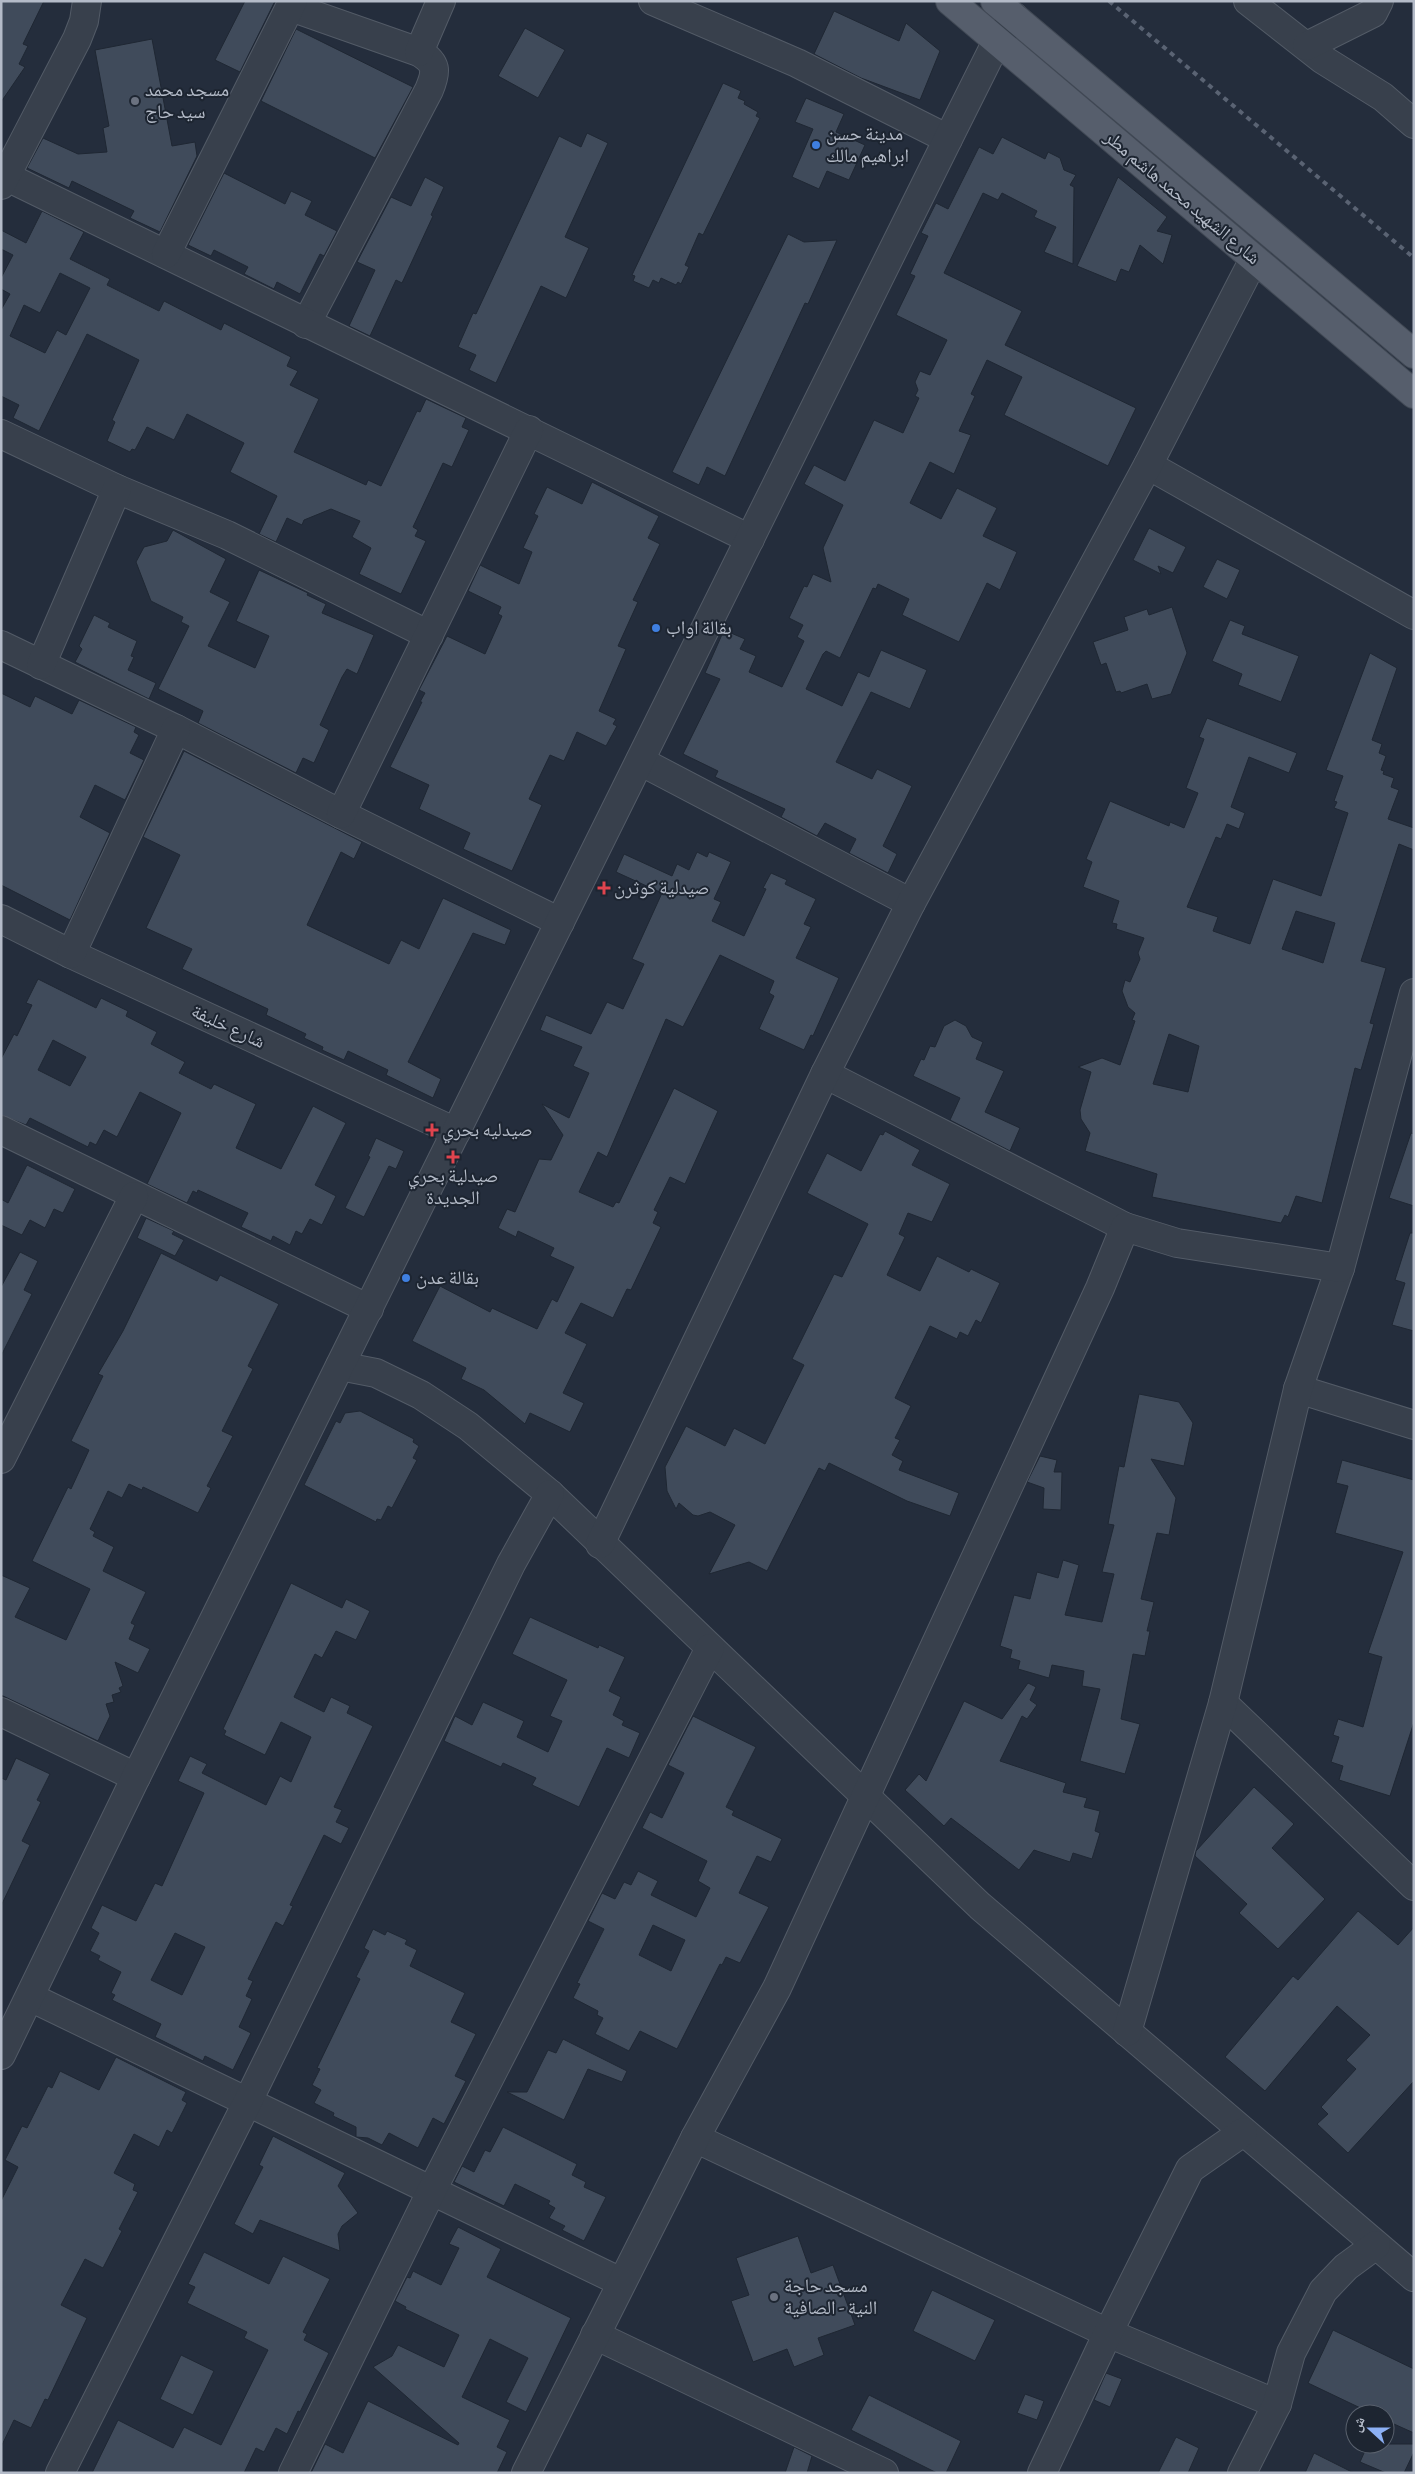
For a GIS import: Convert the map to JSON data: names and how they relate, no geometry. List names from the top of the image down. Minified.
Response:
{"streets":{"main road":["شارع الشهيد محمد هاشم مطر"],"street":["شارع خليفة"]},"places":{"other":["مسجد محمد سيد حاج","مدينة حسن ابراهيم مالك","بقالة اواب","بقالة عدن","مسجد حاجة النية - الصافية"],"health":["صيدلية كوثرن","صيدليه بحري","صيدلية بحري الجديدة"]},"north":"left"}
